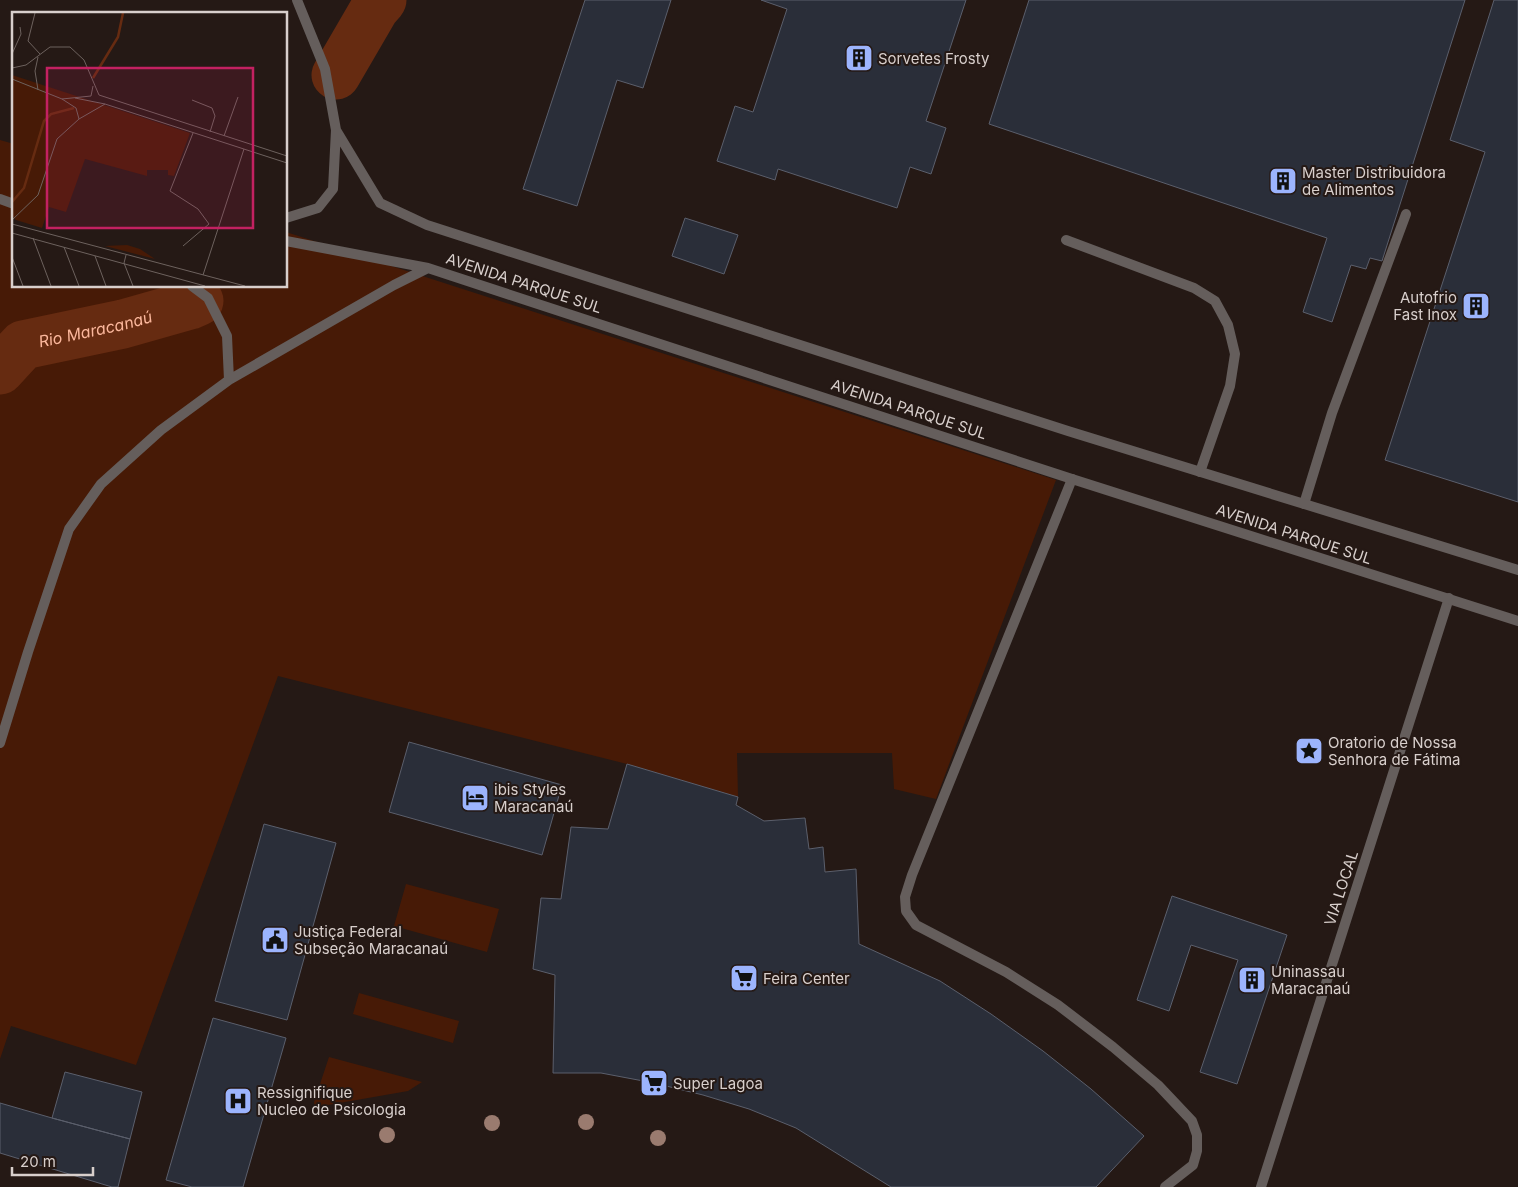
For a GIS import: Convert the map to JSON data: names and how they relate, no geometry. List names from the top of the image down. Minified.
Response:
{"streets":{"street":["AVENIDA PARQUE SUL","VIA LOCAL"]},"crossings":[["AVENIDA PARQUE SUL","VIA LOCAL"]],"water":["Rio Maracanaú"],"places":{"building":["Sorvetes Frosty","Master Distribuidora de Alimentos","Autofrio Fast Inox","Uninassau Maracanaú"],"place":["Oratorio de Nossa Senhora de Fátima"],"hotel":["ibis Styles Maracanaú"],"public building":["Justiça Federal Subseção Maracanaú"],"supermarket":["Feira Center","Super Lagoa"],"hospital":["Ressignifique Nucleo de Psicologia"]},"scale_bar":"20 m"}
